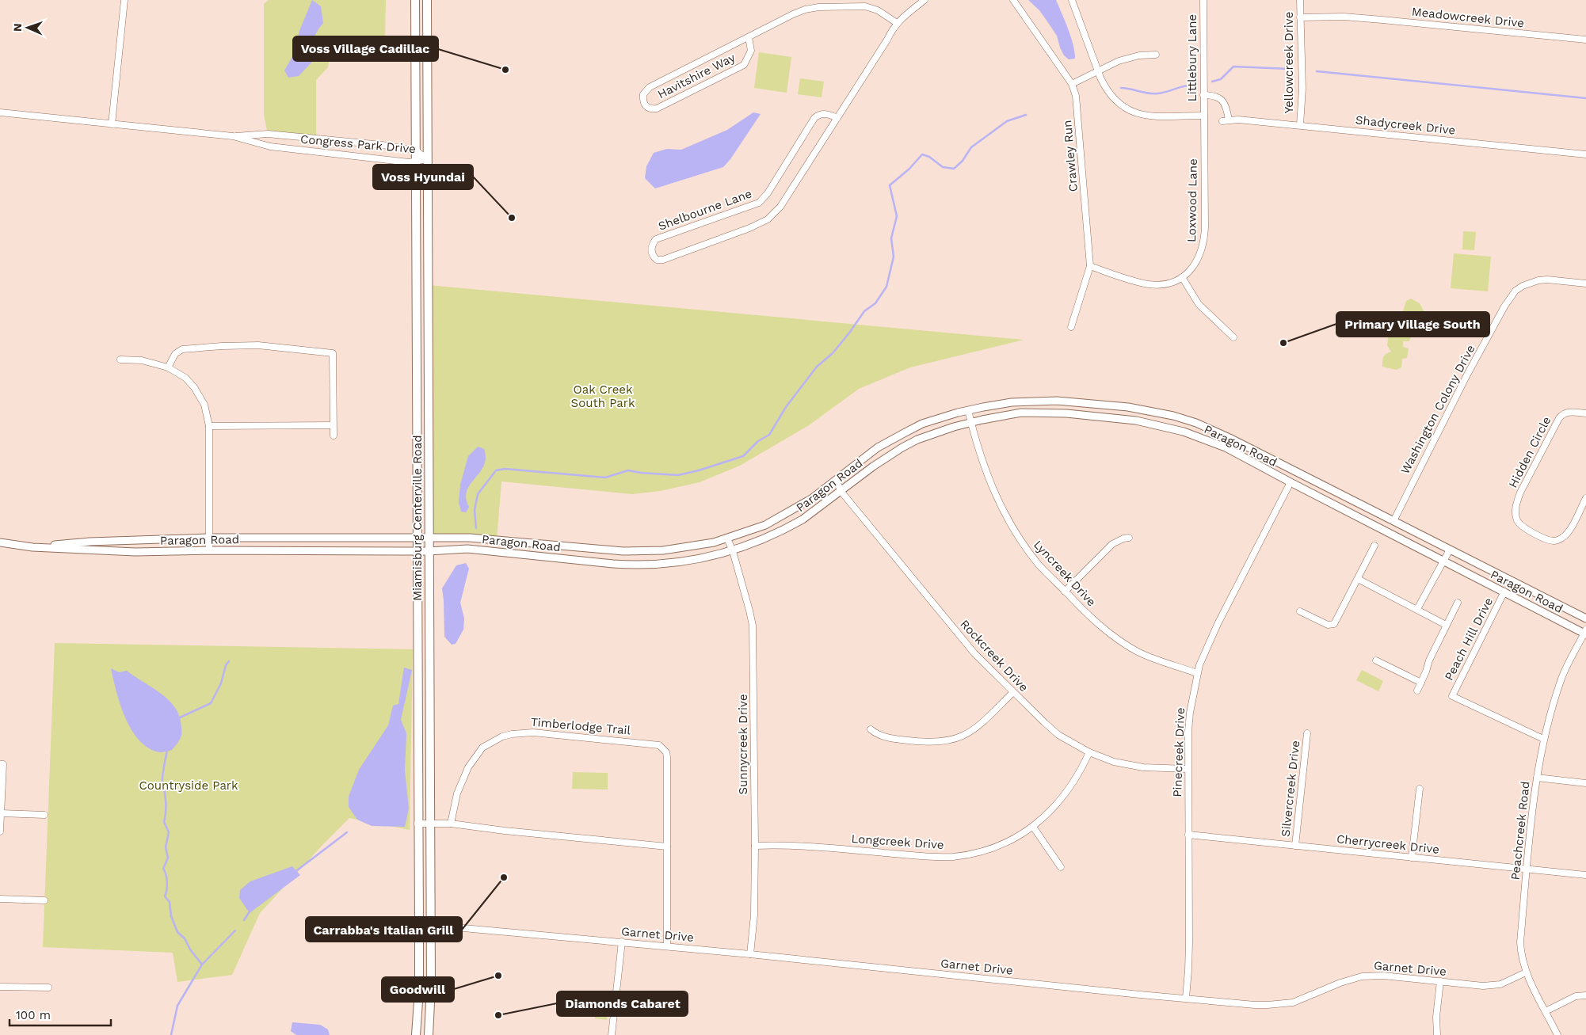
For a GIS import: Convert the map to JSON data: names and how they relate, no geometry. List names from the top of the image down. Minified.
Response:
{"streets":{"main road":["Miamisburg Centerville Road"],"street":["Meadowcreek Drive","Littlebury Lane","Yellowcreek Drive","Havitshire Way","Shadycreek Drive","Congress Park Drive","Crawley Run","Loxwood Lane","Shelbourne Lane","Washington Colony Drive","Paragon Road","Hidden Circle","Lyncreek Drive","Peach Hill Drive","Rockcreek Drive","Timberlodge Trail","Sunnycreek Drive","Pinecreek Drive","Silvercreek Drive","Peachcreek Road","Longcreek Drive","Cherrycreek Drive","Garnet Drive"]},"crossings":[["Meadowcreek Drive","Yellowcreek Drive"],["Littlebury Lane","Loxwood Lane"],["Yellowcreek Drive","Shadycreek Drive"],["Havitshire Way","Shelbourne Lane"],["Congress Park Drive","Miamisburg Centerville Road"],["Crawley Run","Loxwood Lane"],["Washington Colony Drive","Paragon Road"],["Paragon Road","Miamisburg Centerville Road"],["Paragon Road","Lyncreek Drive"],["Paragon Road","Peach Hill Drive"],["Paragon Road","Rockcreek Drive"],["Paragon Road","Sunnycreek Drive"],["Paragon Road","Pinecreek Drive"],["Paragon Road","Peachcreek Road"],["Miamisburg Centerville Road","Garnet Drive"],["Lyncreek Drive","Pinecreek Drive"],["Peach Hill Drive","Peachcreek Road"],["Rockcreek Drive","Pinecreek Drive"],["Rockcreek Drive","Longcreek Drive"],["Timberlodge Trail","Garnet Drive"],["Sunnycreek Drive","Longcreek Drive"],["Sunnycreek Drive","Garnet Drive"],["Pinecreek Drive","Cherrycreek Drive"],["Pinecreek Drive","Garnet Drive"],["Silvercreek Drive","Cherrycreek Drive"],["Peachcreek Road","Cherrycreek Drive"],["Peachcreek Road","Garnet Drive"]],"parks":["Oak Creek South Park","Countryside Park"],"places":["Voss Village Cadillac","Voss Hyundai","Primary Village South","Carrabba's Italian Grill","Goodwill","Diamonds Cabaret"],"scale_bar":"100 m","north":"left"}
